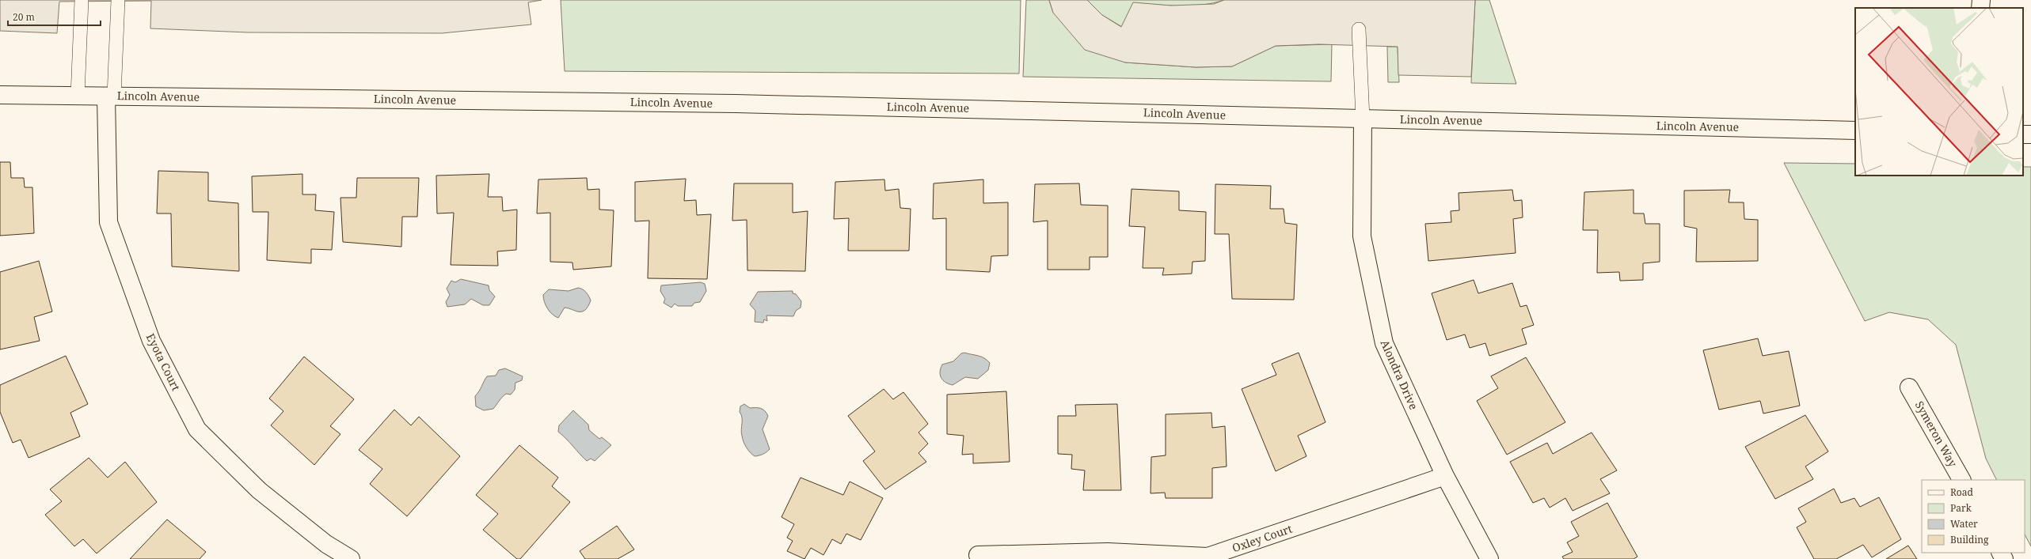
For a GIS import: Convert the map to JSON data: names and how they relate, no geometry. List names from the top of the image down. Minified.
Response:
{"streets":{"street":["Lincoln Avenue","Eyota Court","Alondra Drive","Symeron Way","Oxley Court"]},"crossings":[["Lincoln Avenue","Eyota Court"],["Lincoln Avenue","Alondra Drive"],["Alondra Drive","Oxley Court"]],"legend":["Road","Park","Water","Building"],"scale_bar":"20 m"}
